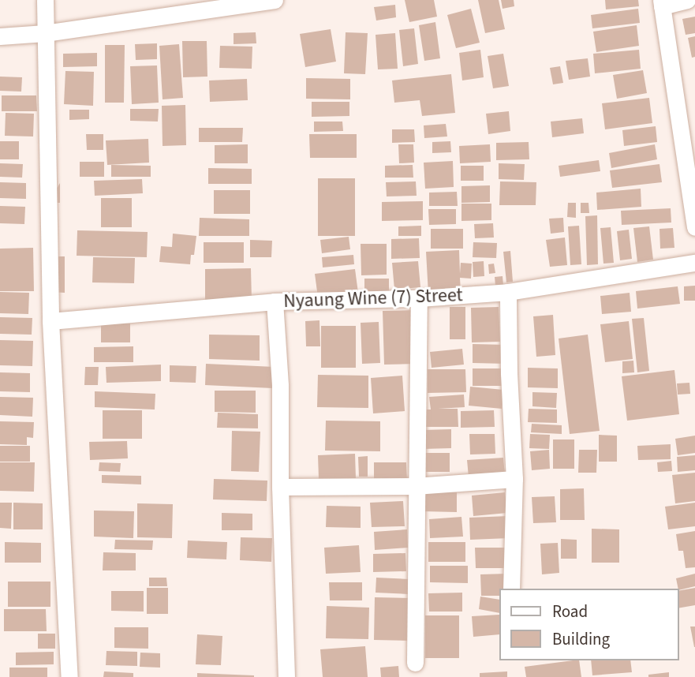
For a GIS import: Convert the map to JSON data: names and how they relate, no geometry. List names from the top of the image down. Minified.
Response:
{"streets":{"street":["Nyaung Wine (7) Street"]},"legend":["Road","Building"]}
